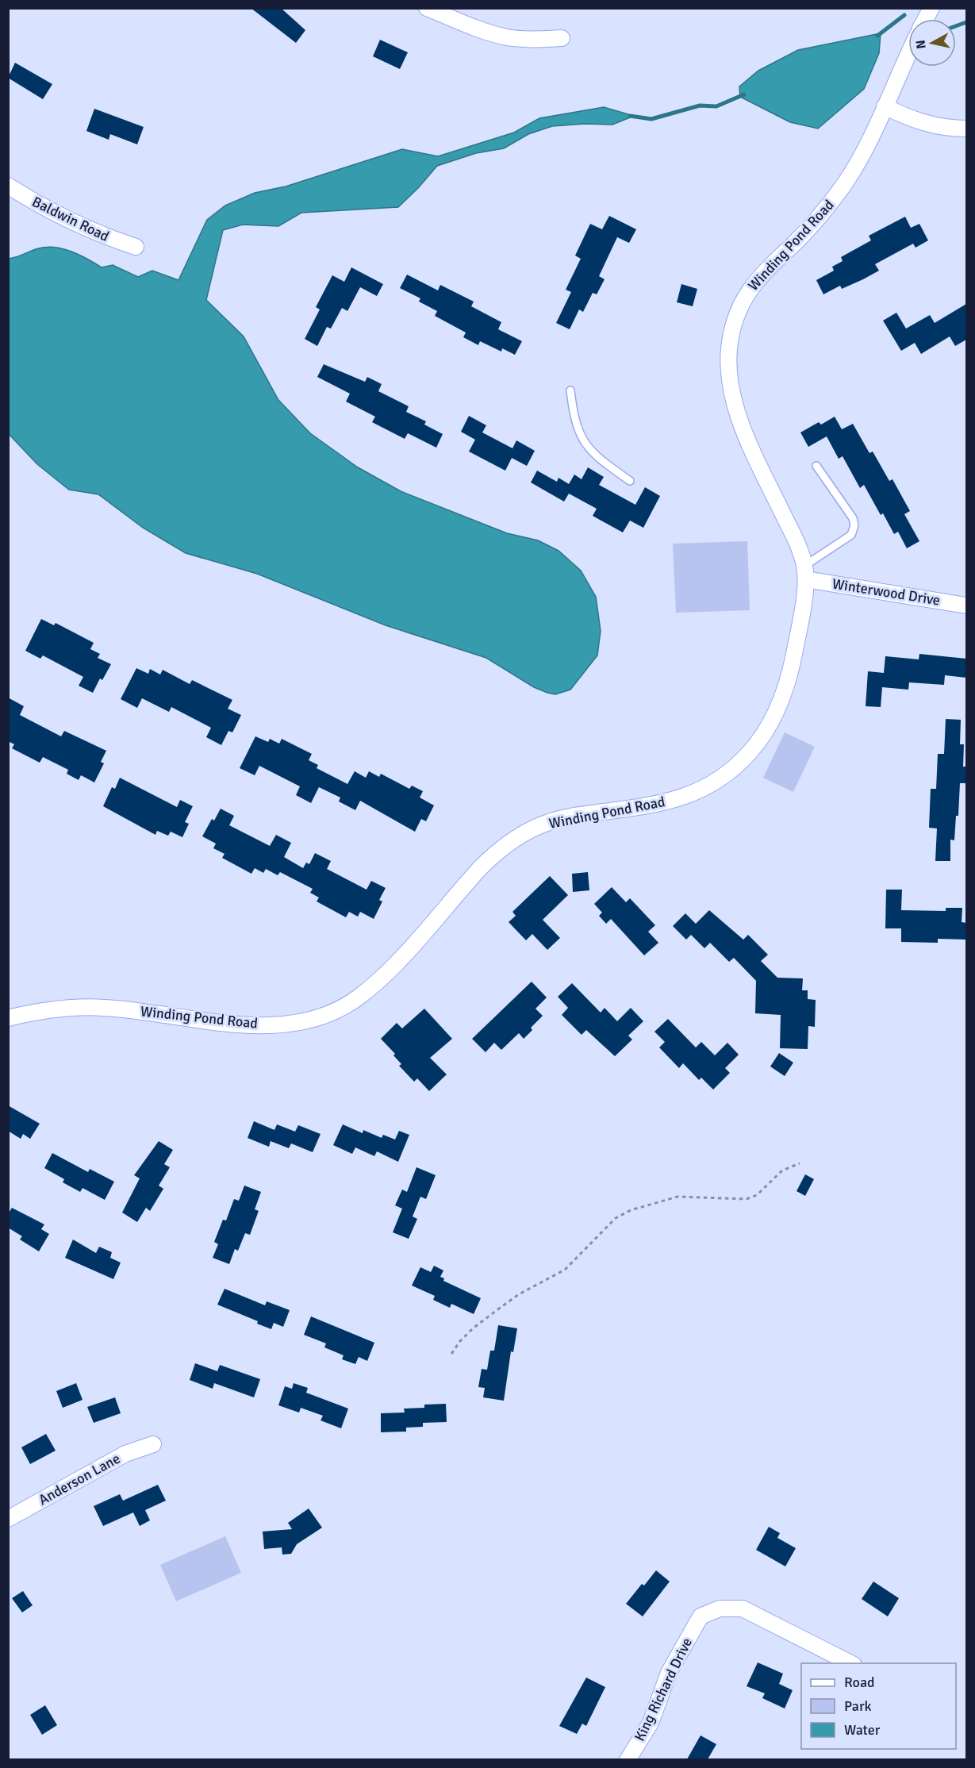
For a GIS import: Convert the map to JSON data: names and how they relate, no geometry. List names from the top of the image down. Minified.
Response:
{"streets":{"street":["Baldwin Road","Winding Pond Road","Winterwood Drive","Anderson Lane","King Richard Drive"]},"crossings":[["Winding Pond Road","Winterwood Drive"]],"legend":["Road","Park","Water"],"north":"left"}
